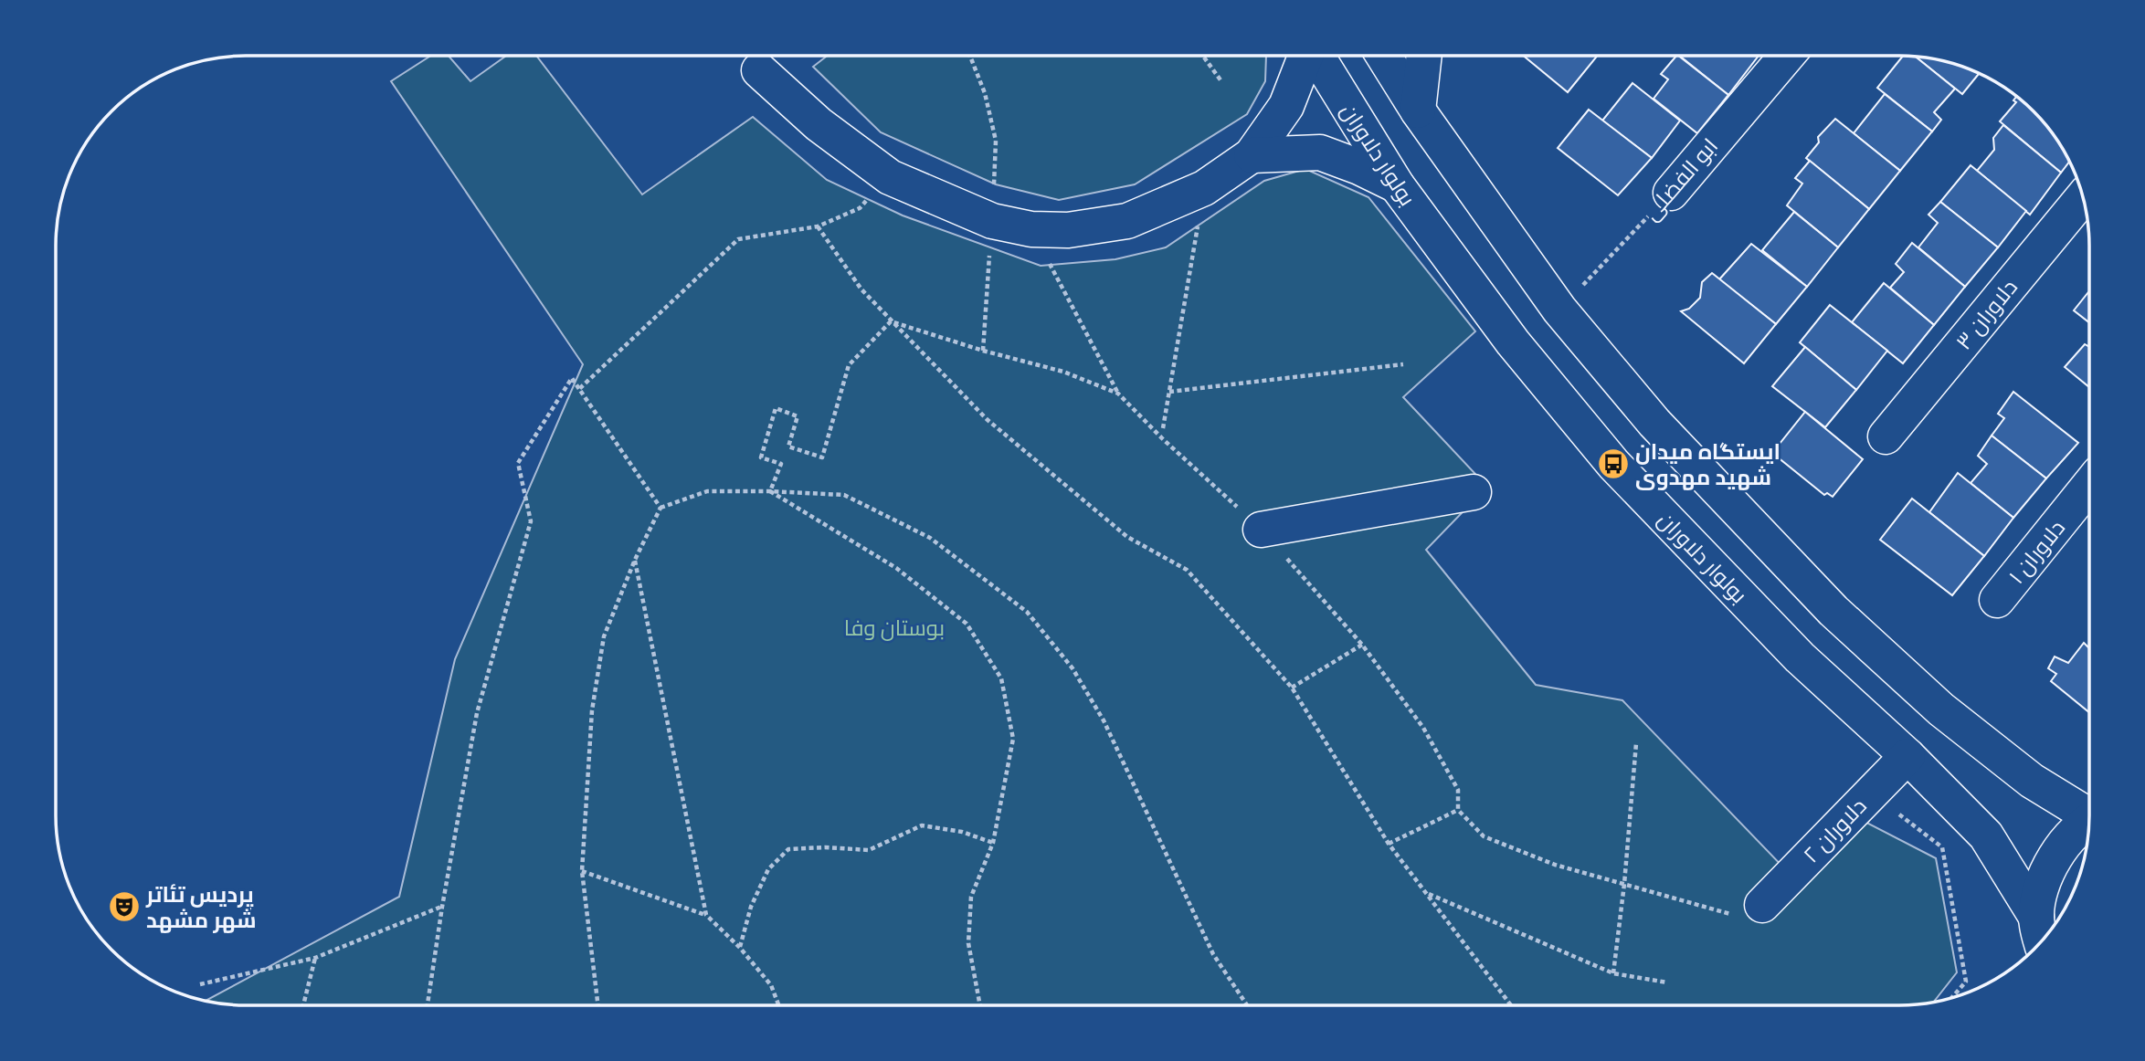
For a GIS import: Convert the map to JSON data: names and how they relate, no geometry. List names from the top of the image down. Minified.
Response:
{"streets":{"street":["بولوار دلاوران","ابو الفضلی","دلاوران ۳","دلاوران ۱","دلاوران ۲"]},"crossings":[["بولوار دلاوران","دلاوران ۲"]],"parks":["بوستان وفا"],"places":{"bus stop":["ایستگاه میدان شهید مهدوی"],"theatre":["پردیس تئاتر شهر مشهد"]}}
